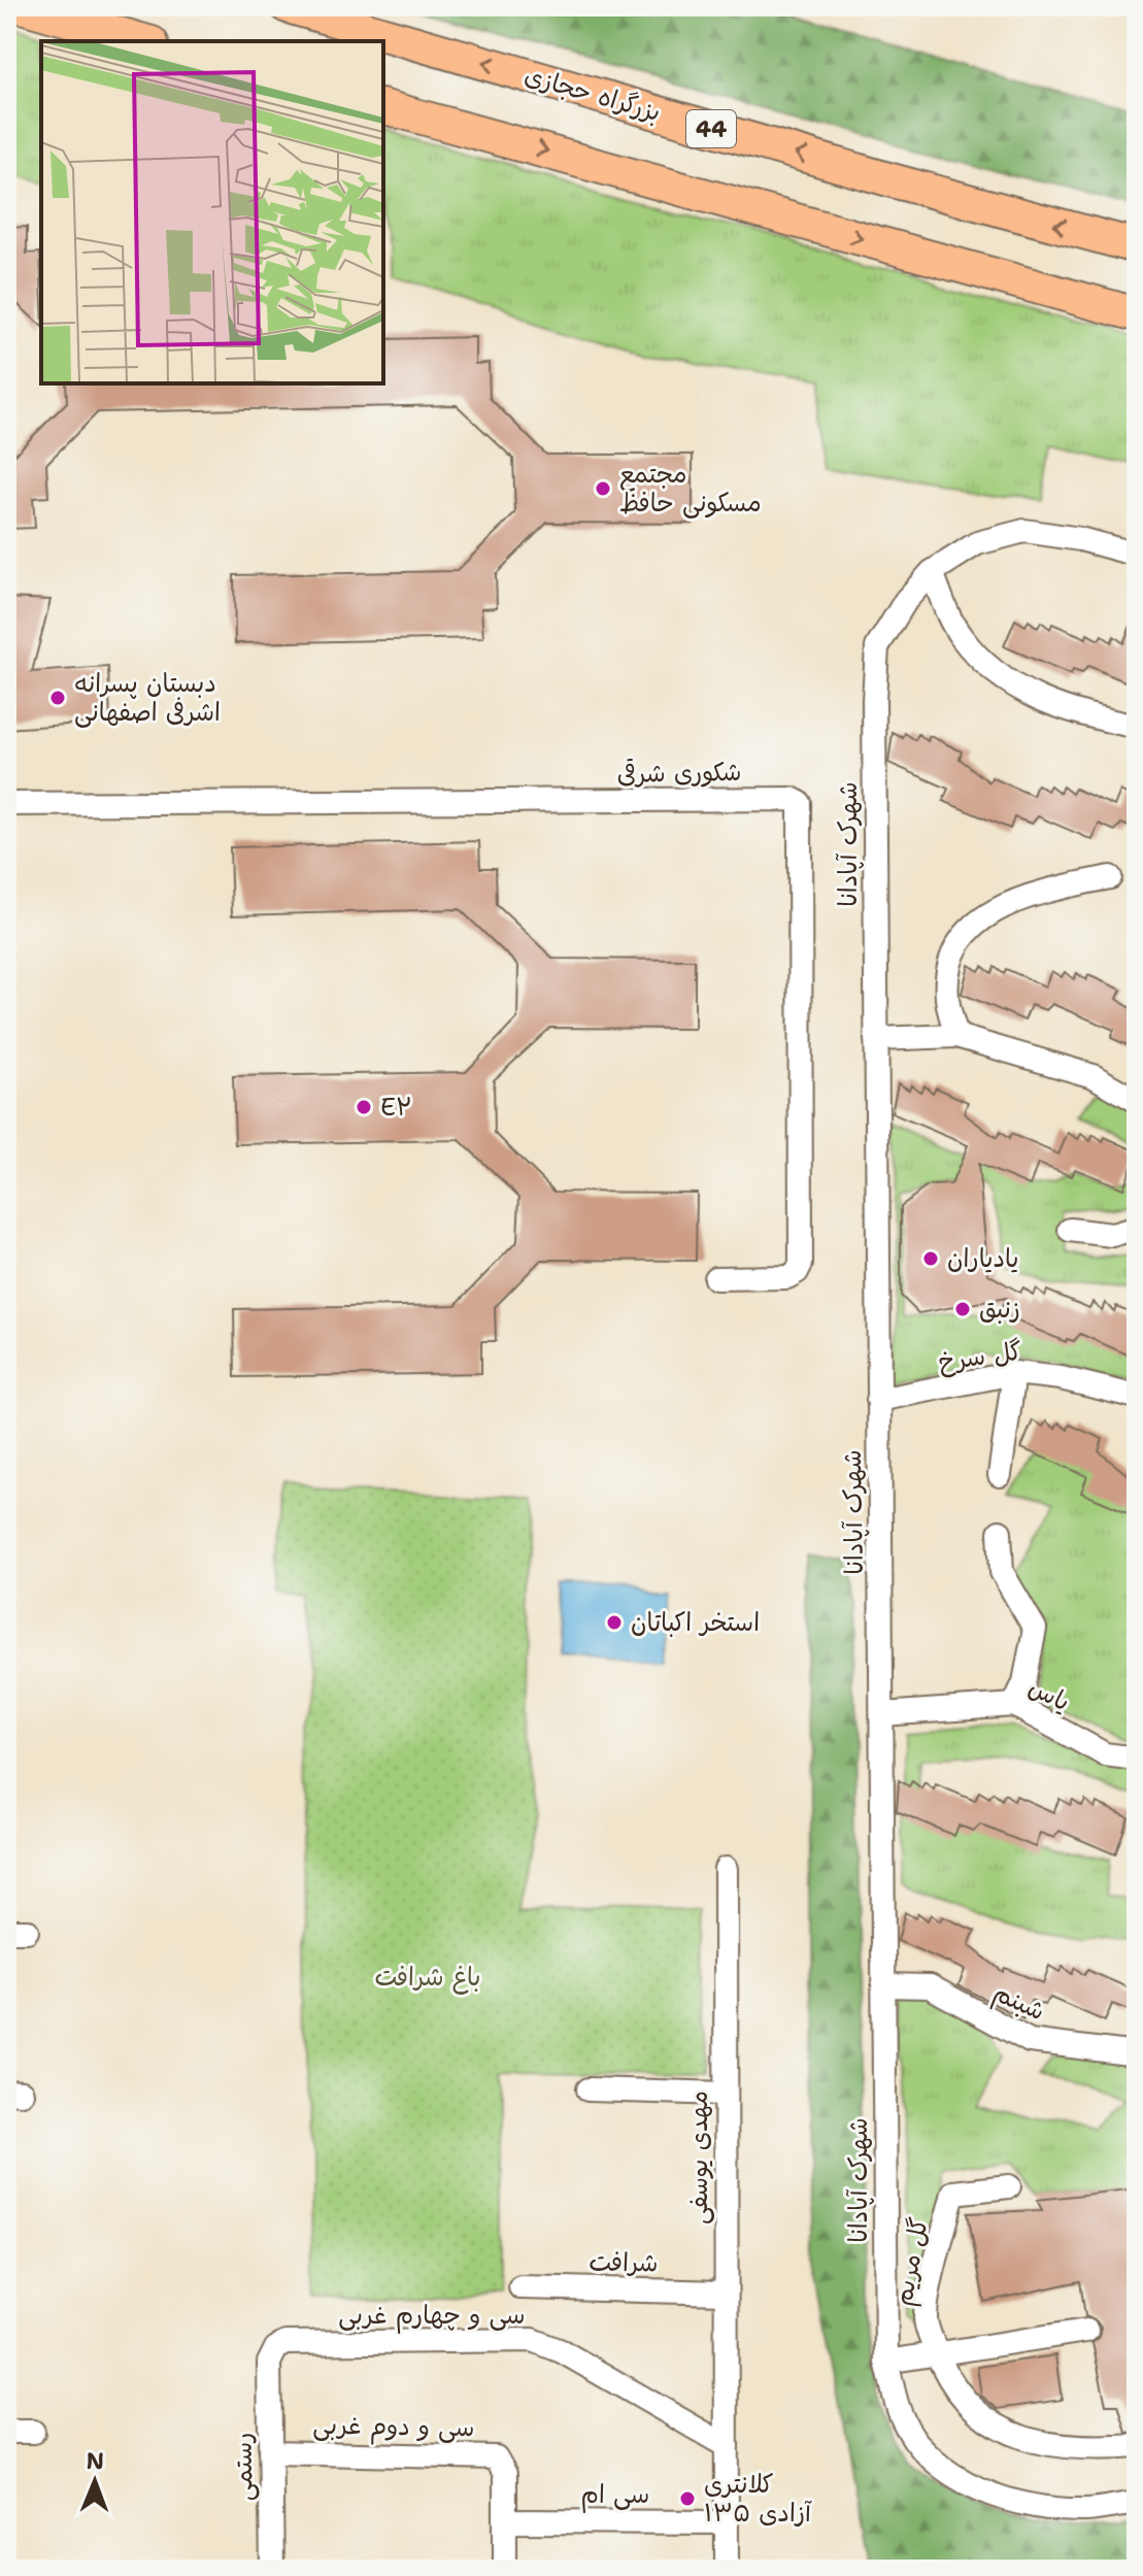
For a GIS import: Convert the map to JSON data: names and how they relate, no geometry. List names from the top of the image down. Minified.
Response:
{"streets":{"highway":["بزرگراه حجازی","44"],"street":["شکوری شرقی","شهرک آپادانا","گل سرخ","یاس","شبنم","مهدی یوسفی","گل مریم","شرافت","سی و چهارم غربی","سی و دوم غربی","رستمی","سی ام"]},"crossings":[["شهرک آپادانا","گل سرخ"],["شهرک آپادانا","یاس"],["شهرک آپادانا","شبنم"],["مهدی یوسفی","شرافت"],["مهدی یوسفی","سی و چهارم غربی"],["مهدی یوسفی","سی ام"],["سی و چهارم غربی","رستمی"],["سی و دوم غربی","رستمی"],["سی و دوم غربی","سی ام"]],"parks":["باغ شرافت"],"places":["مجتمع مسکونی حافظ","دبستان پسرانه اشرفی اصفهانی","E۲","یادیاران","زنبق","استخر اکباتان","کلانتری ۱۳۵ آزادی"],"north":"top"}
